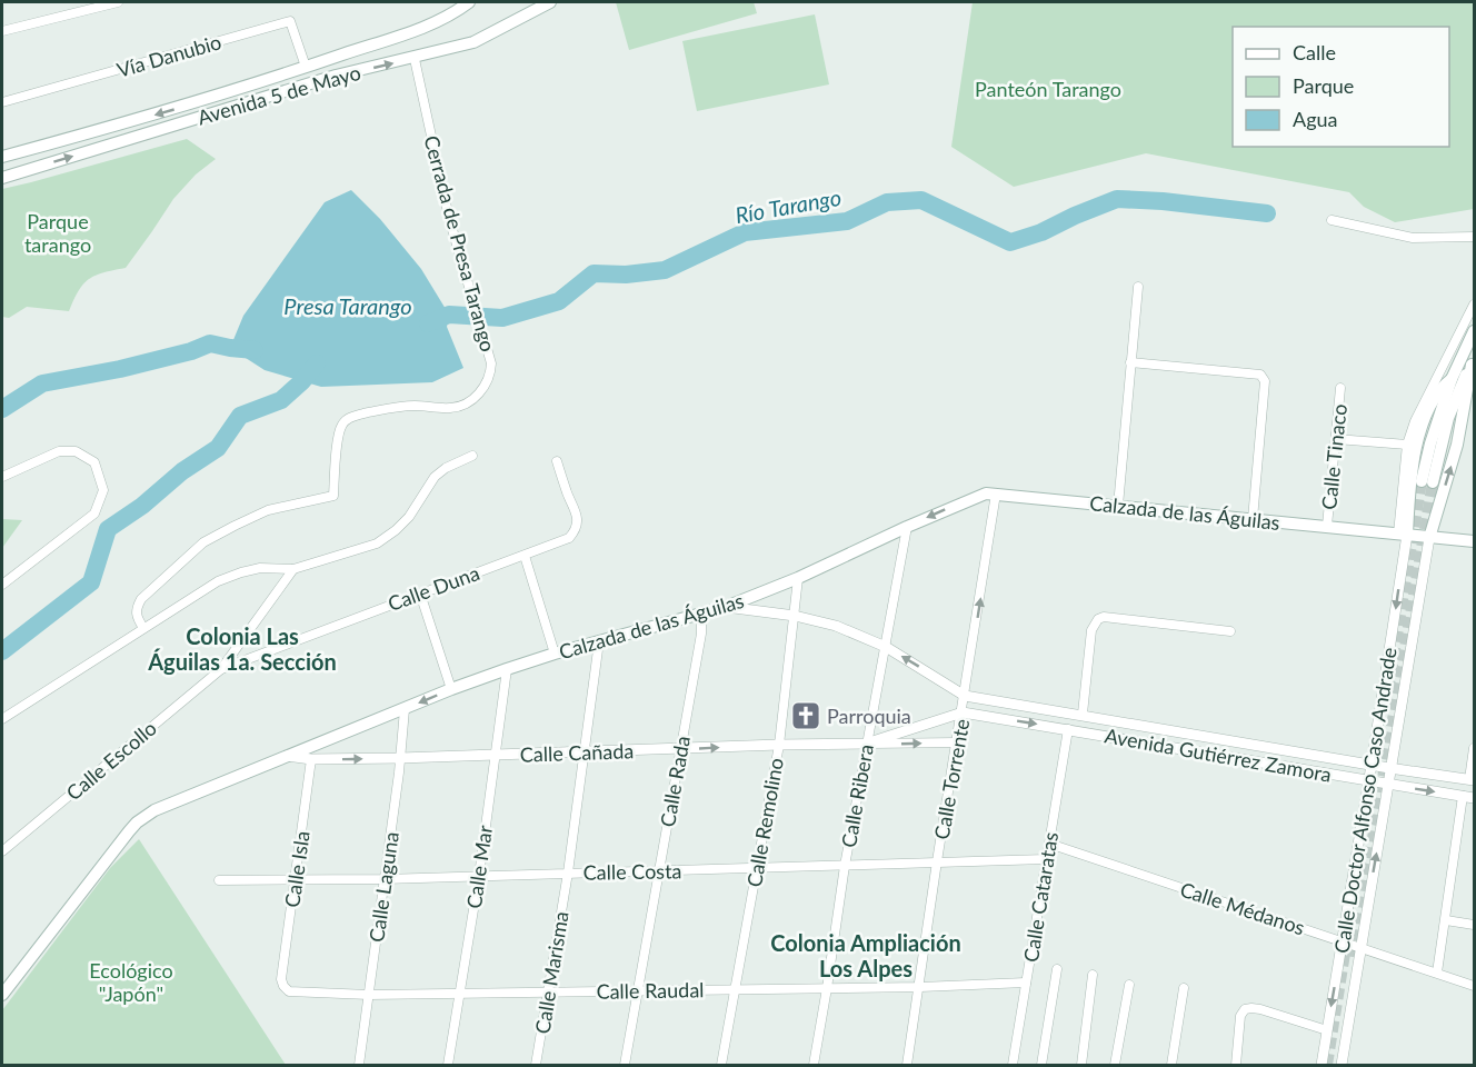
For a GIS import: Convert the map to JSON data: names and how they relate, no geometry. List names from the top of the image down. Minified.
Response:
{"streets":{"main road":["Avenida 5 de Mayo","Calzada de las Águilas"],"street":["Vía Danubio","Cerrada de Presa Tarango","Calle Tinaco","Calle Duna","Calle Cañada","Avenida Gutiérrez Zamora","Calle Escollo","Calle Torrente","Calle Rada","Calle Ribera","Calle Doctor Alfonso Caso Andrade","Calle Remolino","Calle Mar","Calle Isla","Calle Costa","Calle Laguna","Calle Cataratas","Calle Médanos","Calle Marisma","Calle Raudal"]},"crossings":[["Vía Danubio","Avenida 5 de Mayo"],["Avenida 5 de Mayo","Cerrada de Presa Tarango"],["Calle Tinaco","Calzada de las Águilas"],["Calzada de las Águilas","Calle Cañada"],["Calzada de las Águilas","Calle Torrente"],["Calzada de las Águilas","Calle Rada"],["Calzada de las Águilas","Calle Ribera"],["Calzada de las Águilas","Calle Doctor Alfonso Caso Andrade"],["Calzada de las Águilas","Calle Remolino"],["Calzada de las Águilas","Calle Mar"],["Calzada de las Águilas","Calle Laguna"],["Calzada de las Águilas","Calle Marisma"],["Calle Duna","Calle Escollo"],["Calle Cañada","Avenida Gutiérrez Zamora"],["Calle Cañada","Calle Torrente"],["Calle Cañada","Calle Rada"],["Calle Cañada","Calle Ribera"],["Calle Cañada","Calle Remolino"],["Calle Cañada","Calle Mar"],["Calle Cañada","Calle Isla"],["Calle Cañada","Calle Laguna"],["Calle Cañada","Calle Marisma"],["Avenida Gutiérrez Zamora","Calle Torrente"],["Avenida Gutiérrez Zamora","Calle Doctor Alfonso Caso Andrade"],["Avenida Gutiérrez Zamora","Calle Cataratas"],["Calle Torrente","Calle Costa"],["Calle Torrente","Calle Raudal"],["Calle Rada","Calle Costa"],["Calle Rada","Calle Raudal"],["Calle Ribera","Calle Costa"],["Calle Ribera","Calle Raudal"],["Calle Doctor Alfonso Caso Andrade","Calle Médanos"],["Calle Remolino","Calle Costa"],["Calle Remolino","Calle Raudal"],["Calle Mar","Calle Costa"],["Calle Mar","Calle Raudal"],["Calle Isla","Calle Costa"],["Calle Isla","Calle Raudal"],["Calle Costa","Calle Laguna"],["Calle Costa","Calle Cataratas"],["Calle Costa","Calle Marisma"],["Calle Laguna","Calle Raudal"],["Calle Cataratas","Calle Médanos"],["Calle Cataratas","Calle Raudal"],["Calle Marisma","Calle Raudal"]],"one_way":["Calle Torrente"],"districts":["Colonia Las Águilas 1a. Sección","Colonia Ampliación Los Alpes"],"water":["Río Tarango","Presa Tarango"],"parks":["Panteón Tarango","Parque tarango","Ecológico \"Japón\""],"places":{"church":["Parroquia"]},"legend":["Calle","Parque","Agua"]}
